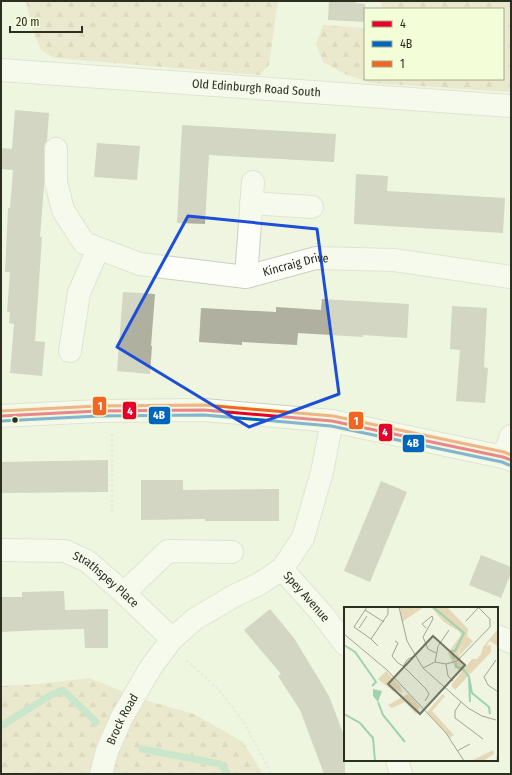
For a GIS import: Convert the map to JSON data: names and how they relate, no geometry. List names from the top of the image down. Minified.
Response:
{"streets":{"street":["Old Edinburgh Road South","Kincraig Drive","Strathspey Place","Spey Avenue","Brock Road"]},"crossings":[["Strathspey Place","Brock Road"],["Spey Avenue","Brock Road"]],"lines":["transit line 1","transit line 4","transit line 4B"],"legend":["4","4B","1"],"scale_bar":"20 m"}
